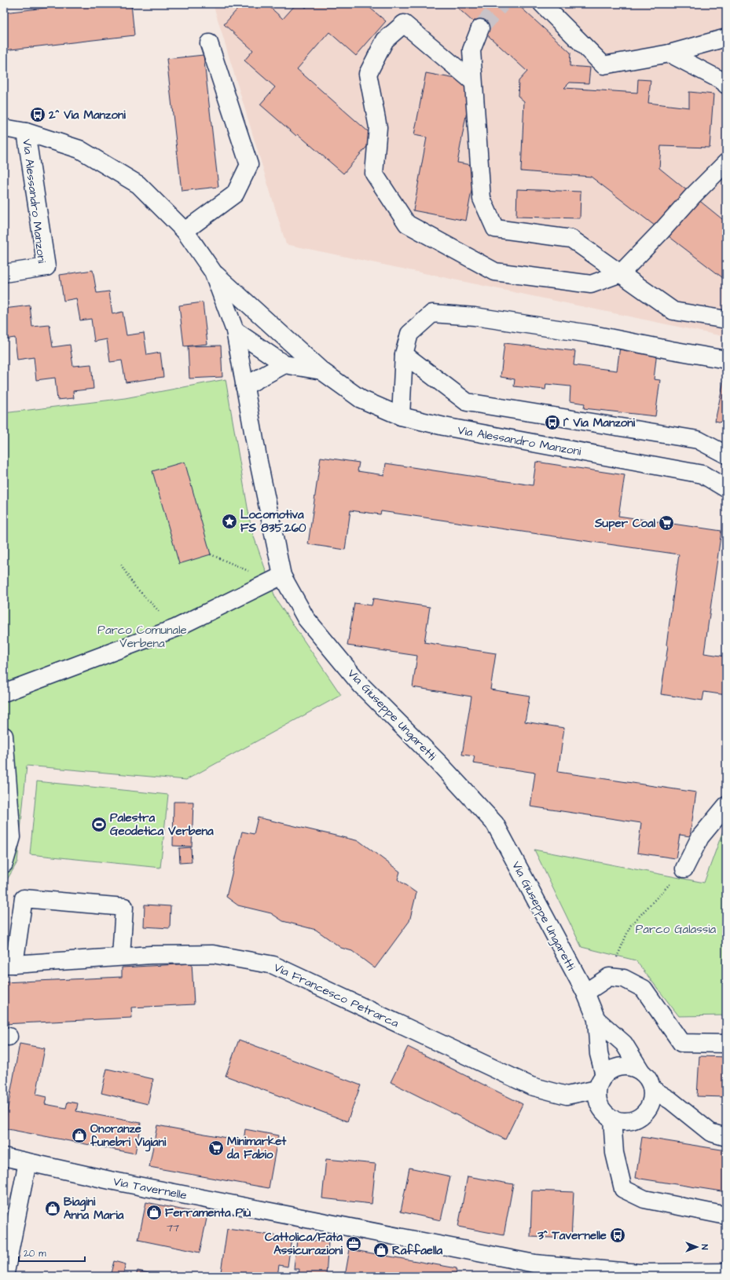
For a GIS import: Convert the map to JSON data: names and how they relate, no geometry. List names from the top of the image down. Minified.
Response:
{"streets":{"street":["Via Alessandro Manzoni","Via Giuseppe Ungaretti","Via Francesco Petrarca","Via Tavernelle"]},"crossings":[["Via Alessandro Manzoni","Via Giuseppe Ungaretti"],["Via Giuseppe Ungaretti","Via Francesco Petrarca"]],"parks":["Parco Comunale Verbena","Parco Galassia"],"places":{"bus stop":["2^ Via Manzoni","1^ Via Manzoni","3^ Tavernelle"],"place":["Locomotiva FS 835.260"],"supermarket":["Super Coal","Minimarket da Fabio"],"sports":["Palestra Geodetica Verbena"],"shop":["Onoranze funebri Vigiani","Biagini Anna Maria","Ferramenta Più","Raffaella"],"office":["Cattolica/Fata Assicurazioni"]},"house_numbers":["77"],"scale_bar":"20 m","north":"right"}
